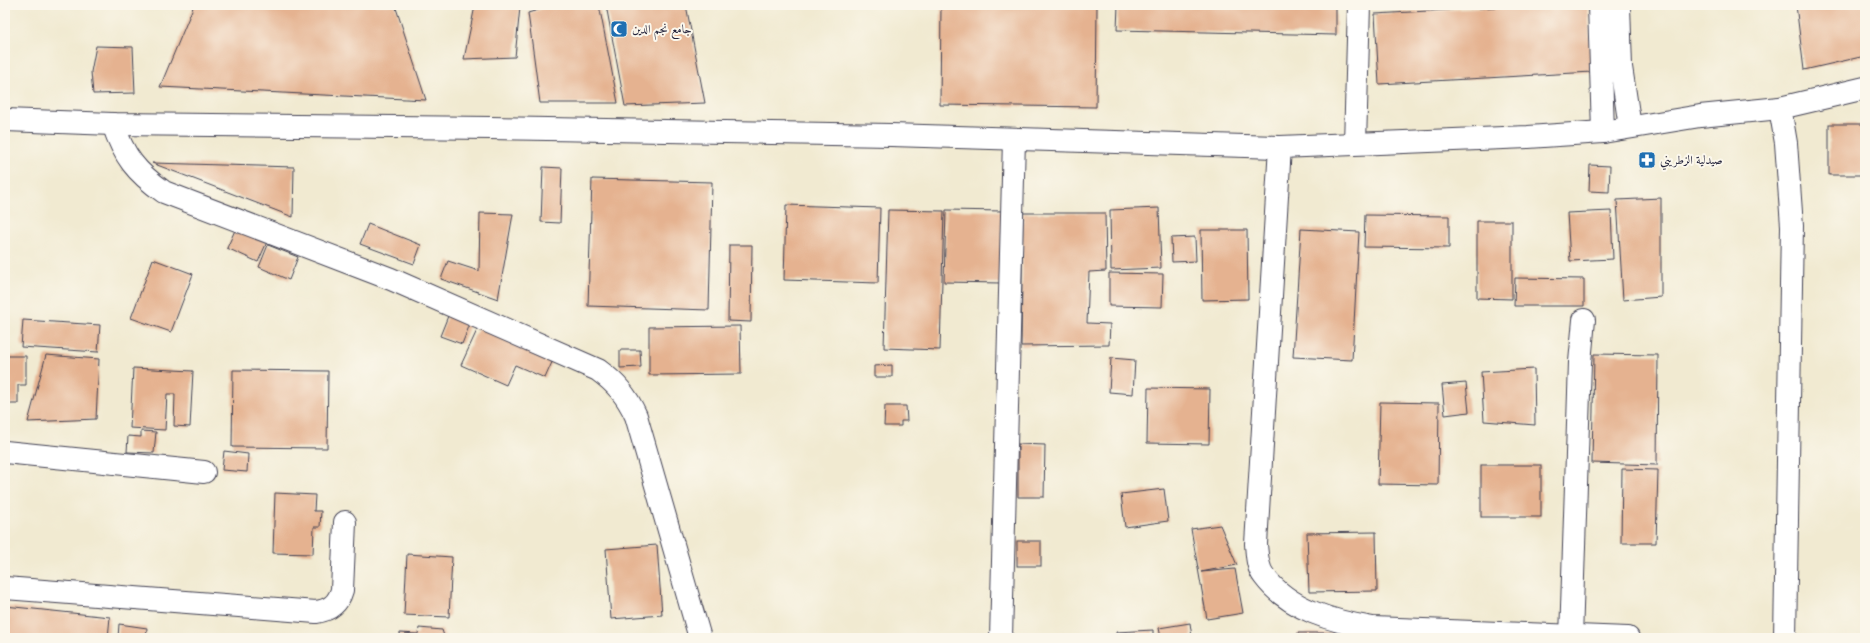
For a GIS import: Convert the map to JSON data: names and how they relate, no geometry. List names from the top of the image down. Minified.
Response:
{"places":{"mosque":["جامع نجم الدين"],"pharmacy":["صيدلية الزطريني"]}}
